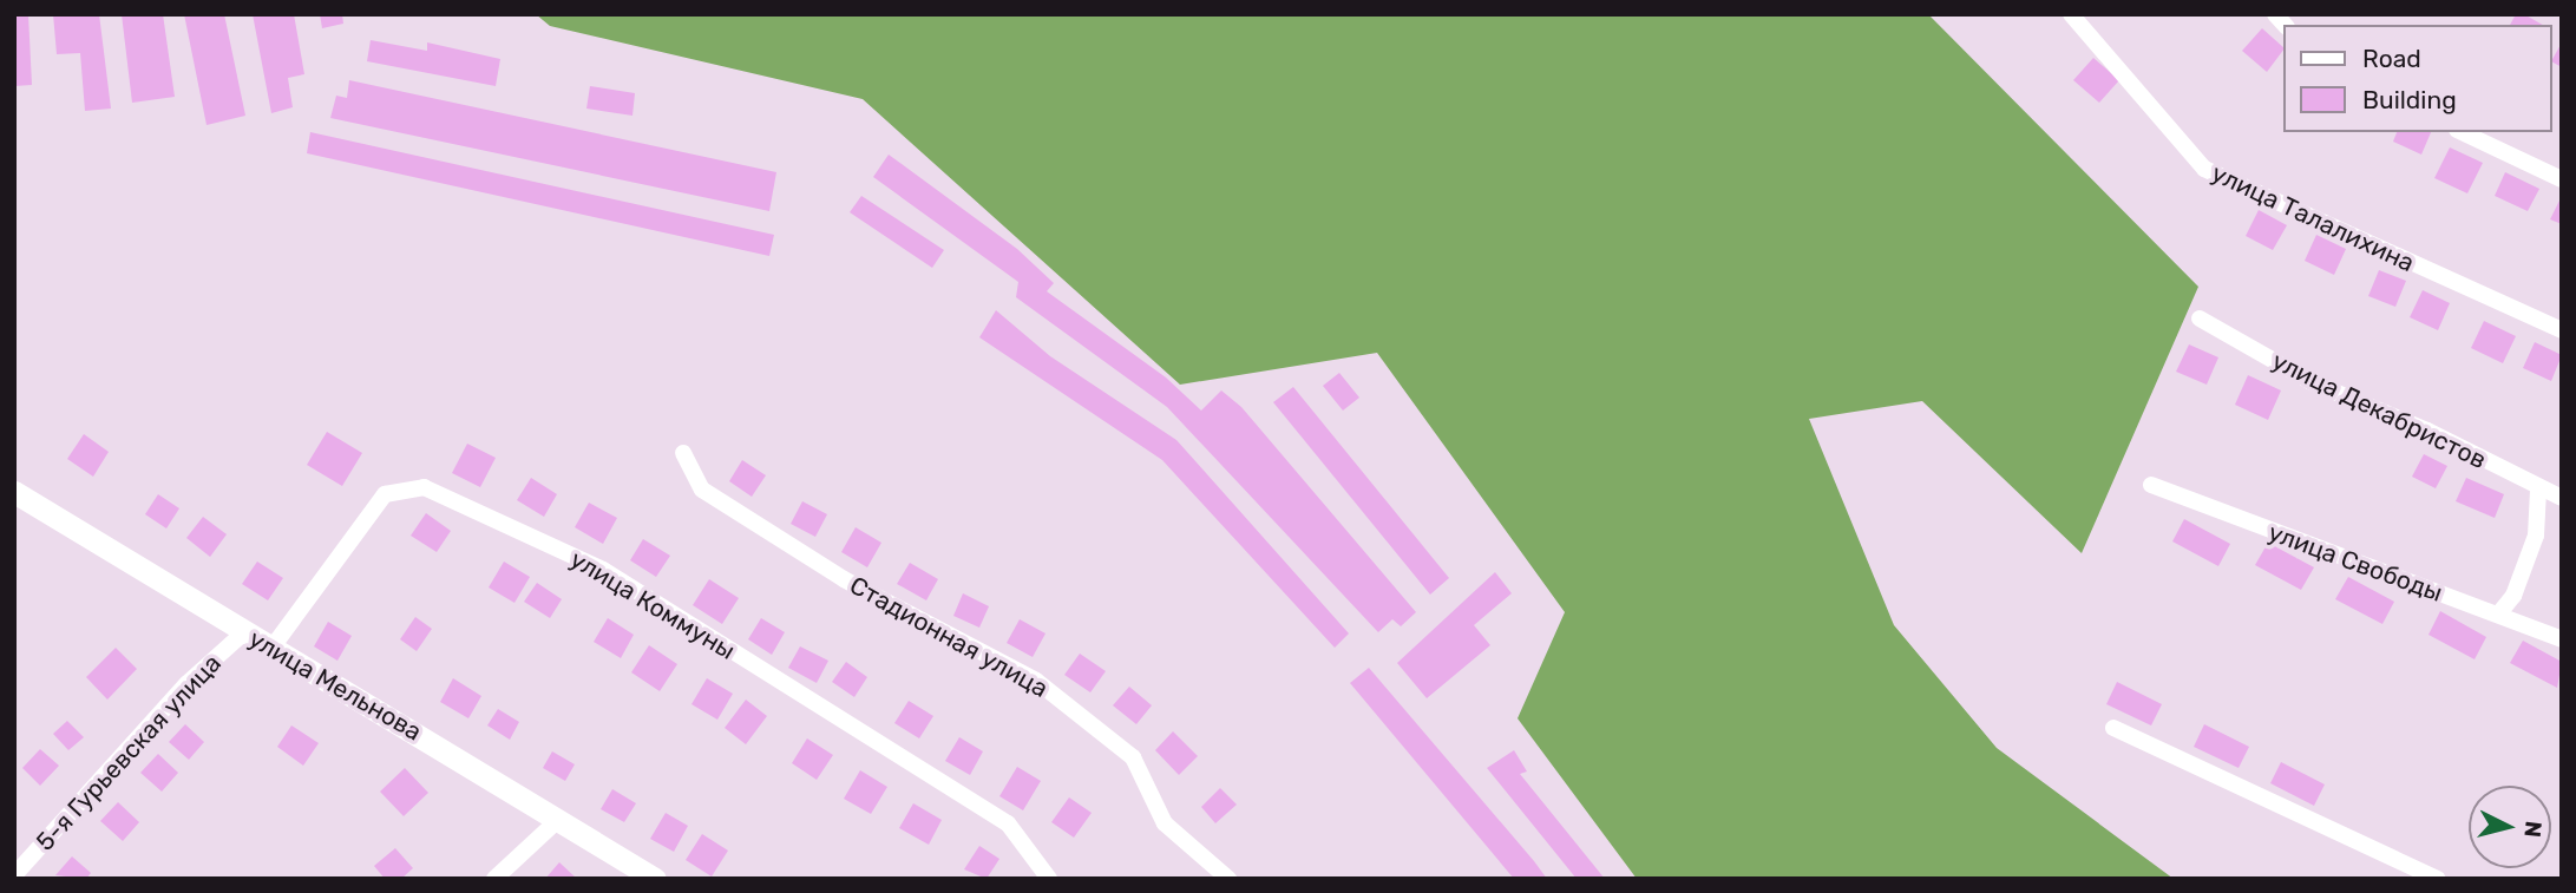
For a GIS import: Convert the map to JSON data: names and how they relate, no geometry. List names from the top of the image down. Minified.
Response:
{"streets":{"main road":["улица Мельнова"],"street":["улица Талалихина","улица Декабристов","улица Свободы","улица Коммуны","Стадионная улица","5-я Гурьевская улица"]},"crossings":[["улица Коммуны","улица Мельнова"],["улица Мельнова","5-я Гурьевская улица"]],"legend":["Road","Building"],"north":"right"}
